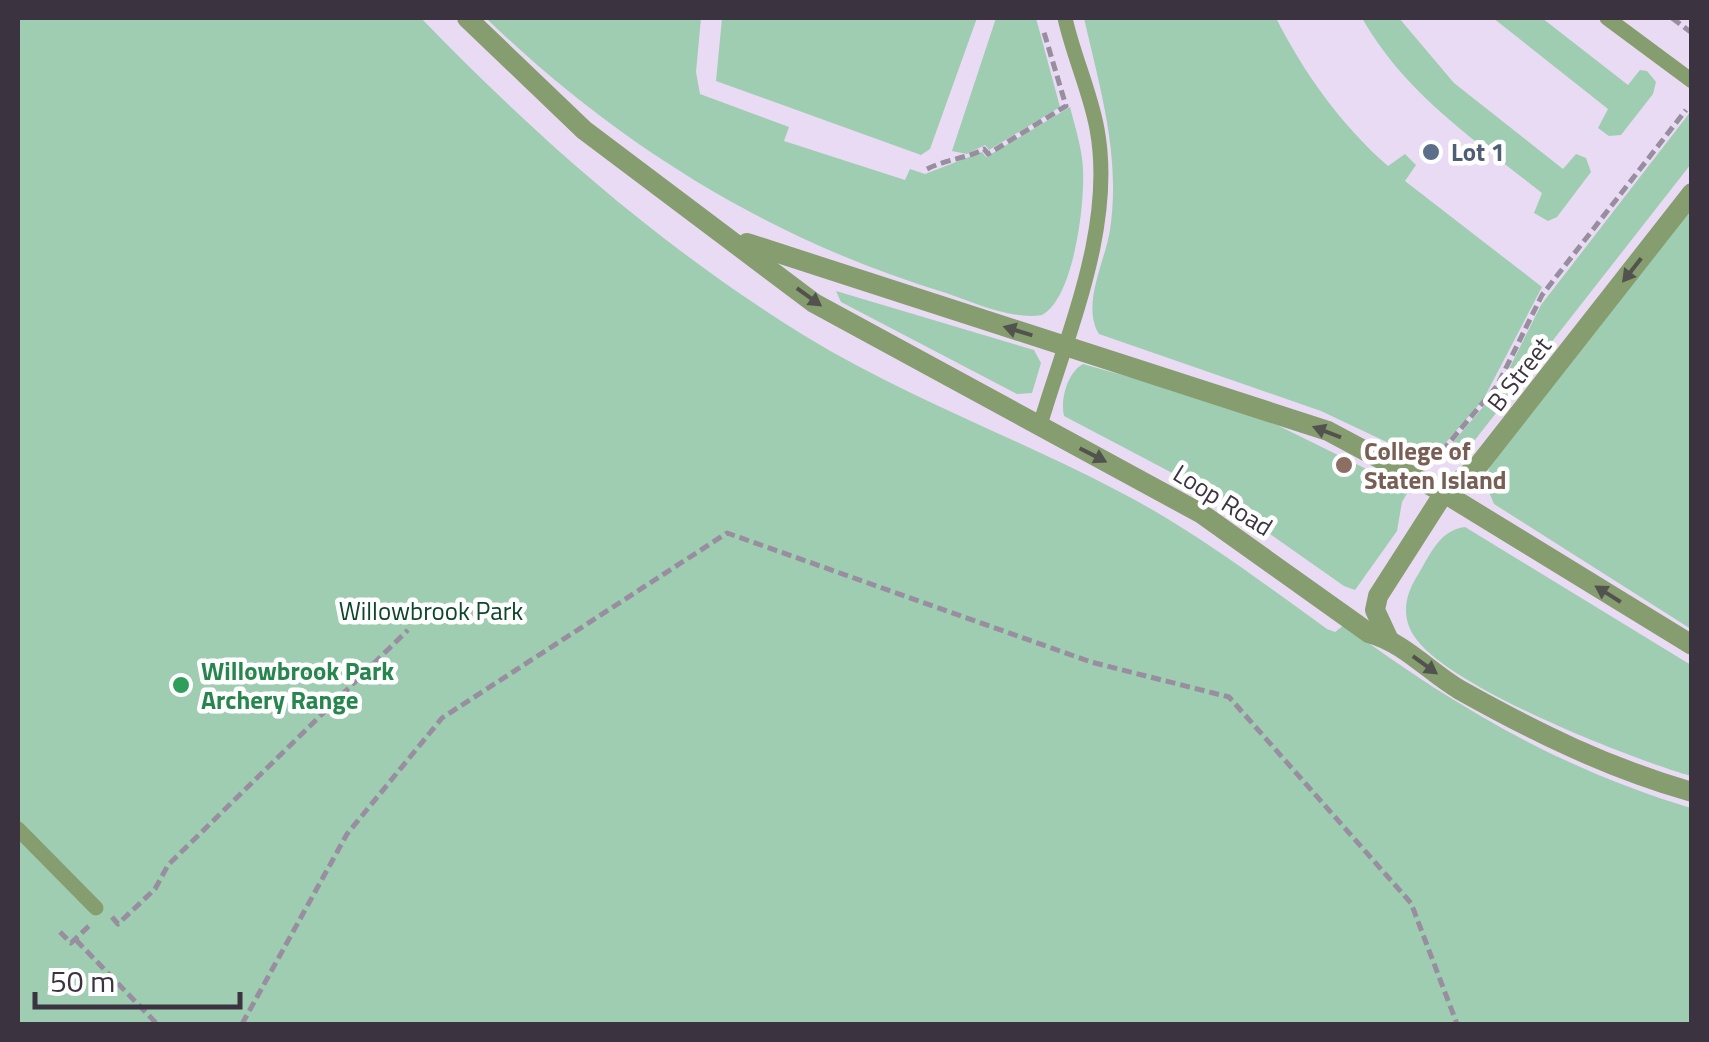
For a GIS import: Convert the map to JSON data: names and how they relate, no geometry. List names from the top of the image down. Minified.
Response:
{"streets":{"street":["B Street","Loop Road"]},"crossings":[["B Street","Loop Road"]],"one_way":["B Street"],"parks":["Willowbrook Park"],"places":["Lot 1","College of Staten Island","Willowbrook Park Archery Range"],"scale_bar":"50 m"}
